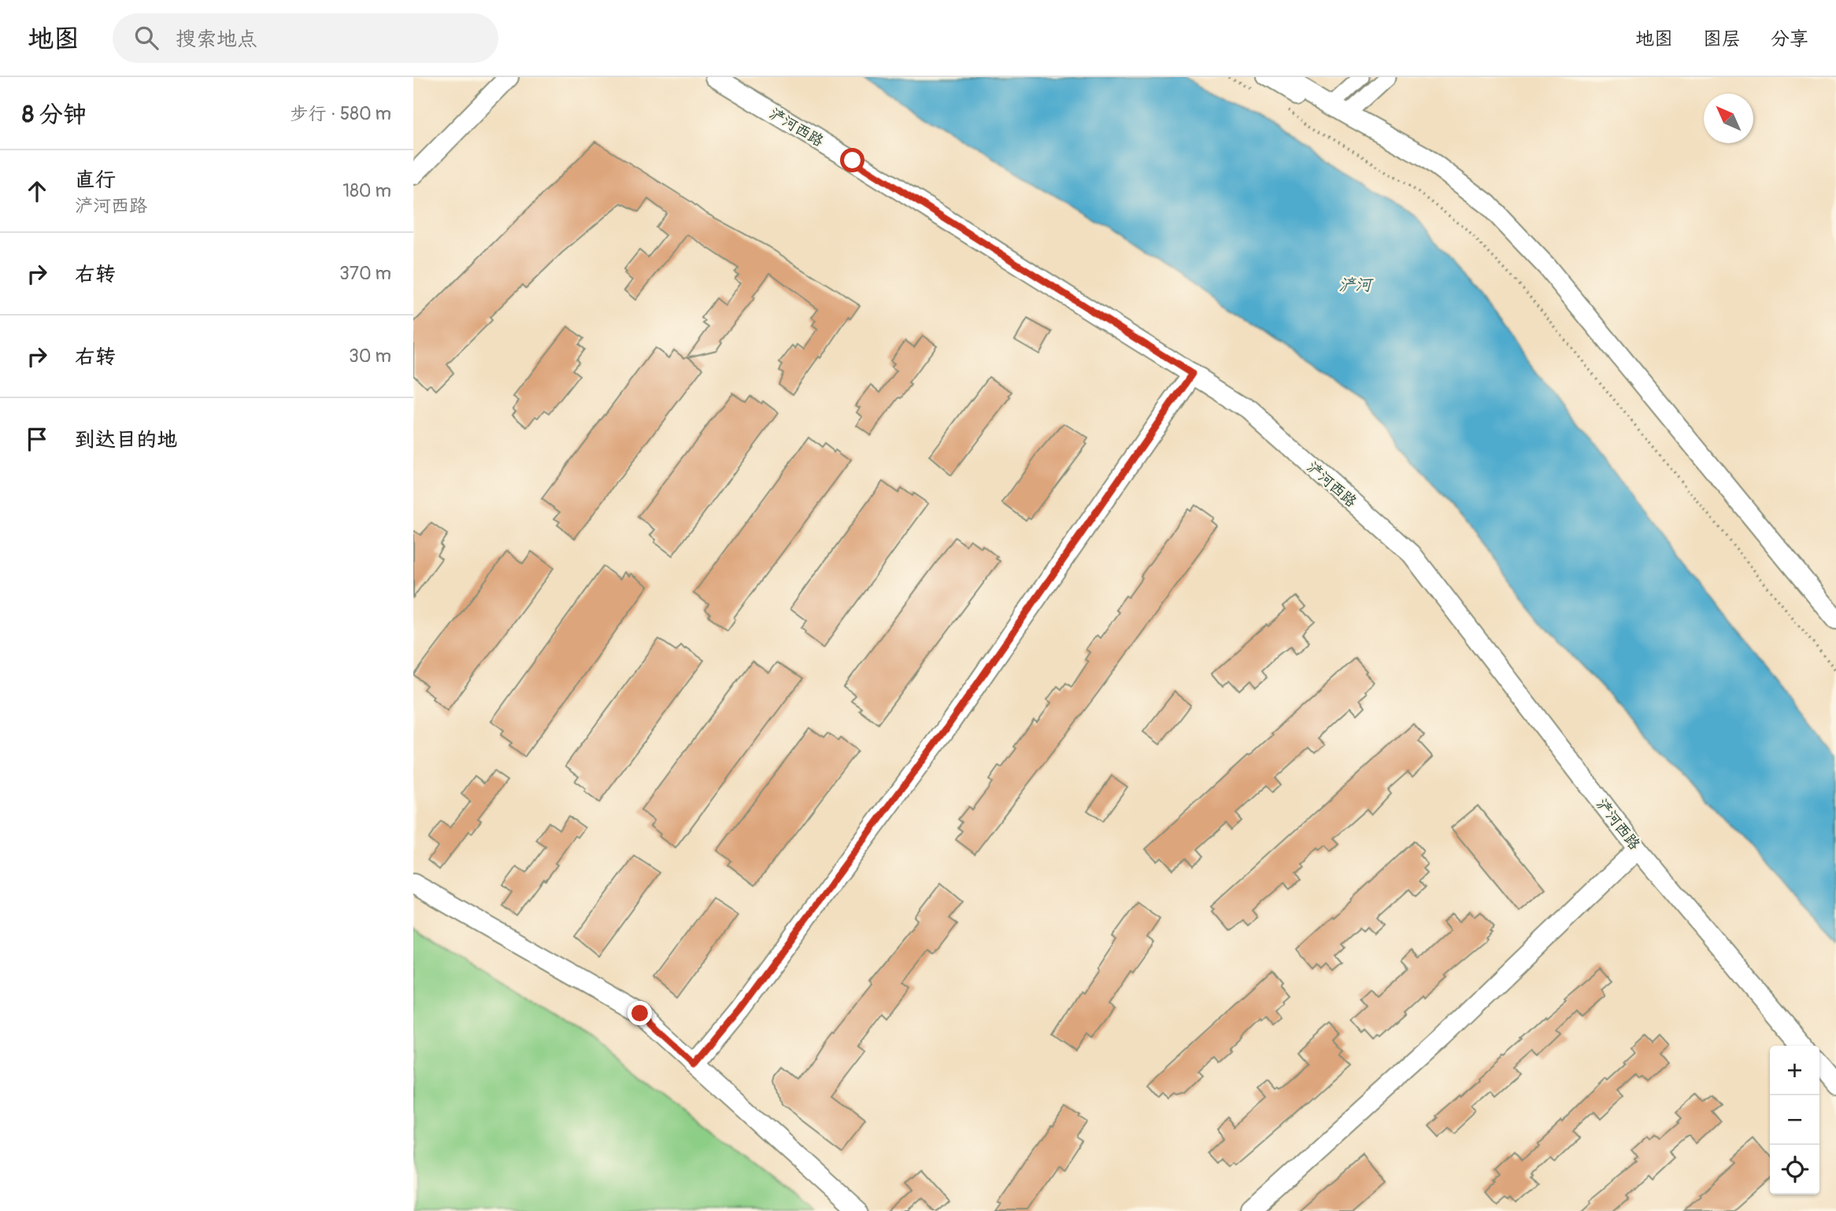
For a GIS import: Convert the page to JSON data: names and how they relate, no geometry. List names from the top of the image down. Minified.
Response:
{"streets":{"street":["浐河西路"]},"water":["浐河"],"north":"top left","page":{"header":"地图","search":"搜索地点","nav":["地图","图层","分享"],"heading":["8 分钟","步行 · 580 m"],"list":[["直行","浐河西路","180 m"],["右转","370 m"],["右转","30 m"],"到达目的地"],"map_buttons":["+","−"]}}
